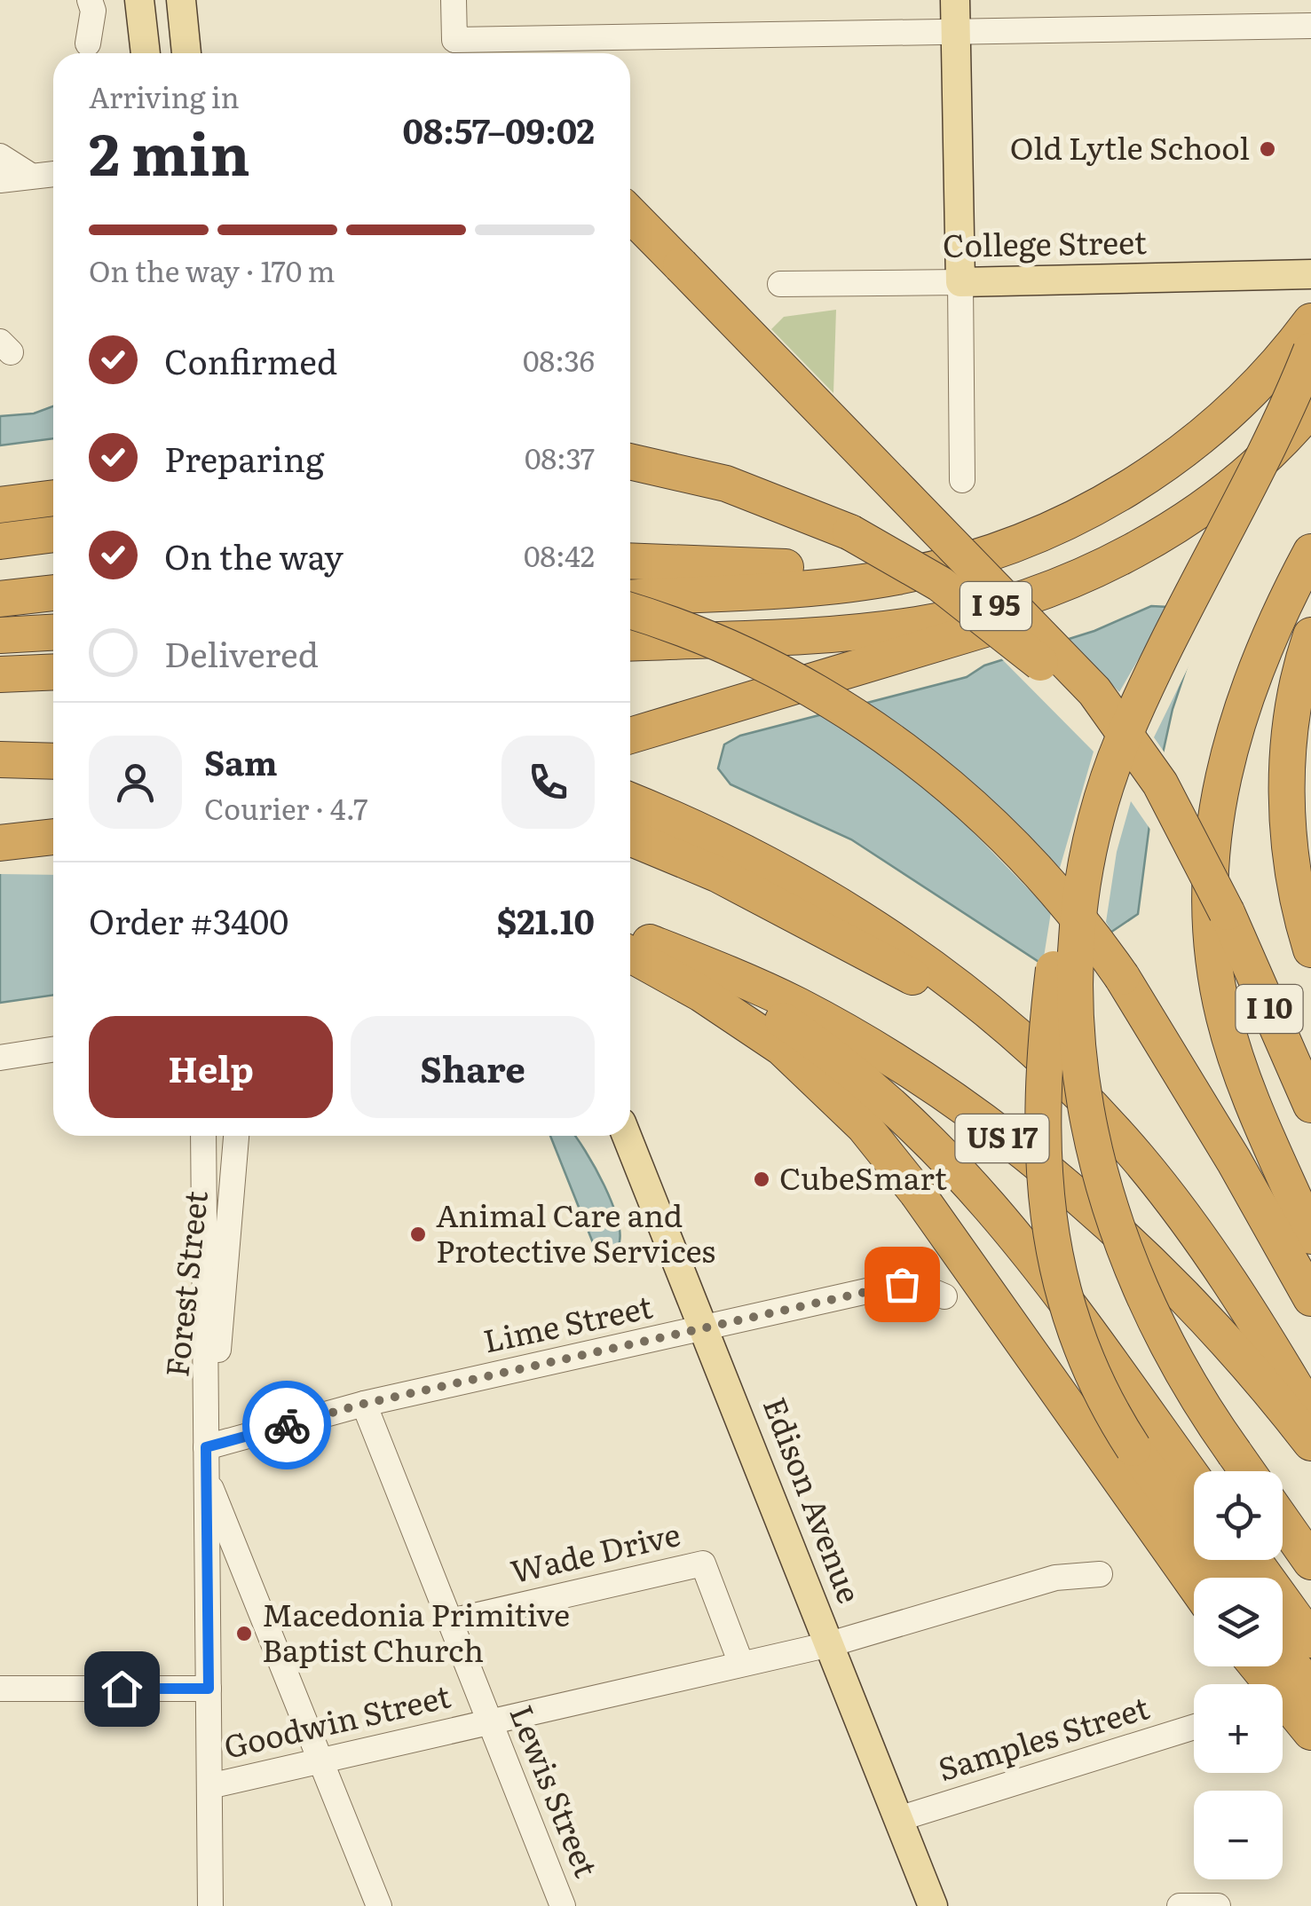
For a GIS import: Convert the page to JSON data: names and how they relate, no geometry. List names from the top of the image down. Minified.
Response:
{"streets":{"highway":["I 95","I 10","US 17"],"main road":["College Street","Edison Avenue"],"street":["Forest Street","Lime Street","Wade Drive","Goodwin Street","Samples Street","Lewis Street"]},"crossings":[["Forest Street","Lime Street"],["Forest Street","Goodwin Street"],["Lime Street","Edison Avenue"],["Lime Street","Lewis Street"],["Edison Avenue","Goodwin Street"],["Edison Avenue","Samples Street"],["Wade Drive","Goodwin Street"],["Wade Drive","Lewis Street"],["Goodwin Street","Lewis Street"]],"places":["Old Lytle School","CubeSmart","Animal Care and Protective Services","Macedonia Primitive Baptist Church"],"page":{"heading":["2 min","Arriving in","08:57–09:02"],"panel":["Sam","Courier · 4.7","Order #3400","$21.10"],"bar":"On the way · 170 m","list":[["Confirmed","08:36"],["Preparing","08:37"],["On the way","08:42"],"Delivered"],"buttons":["Help","Share"],"map_buttons":["+","−"]}}
